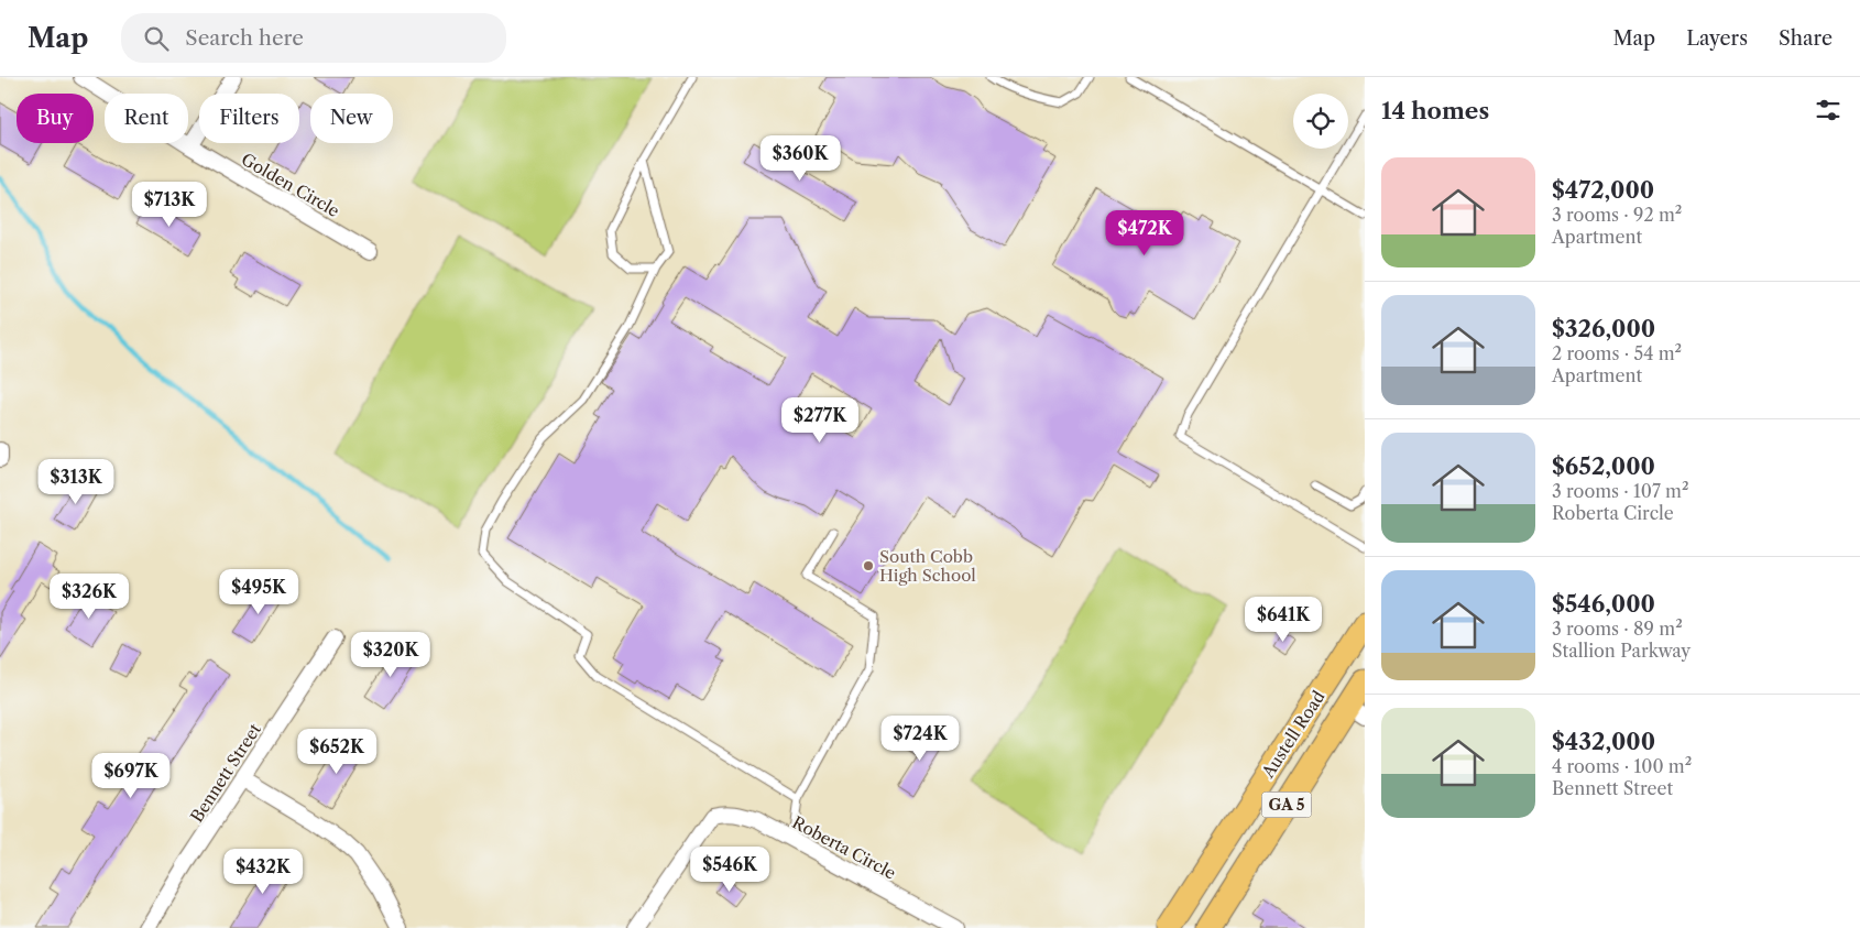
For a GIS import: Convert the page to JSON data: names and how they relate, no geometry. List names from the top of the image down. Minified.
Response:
{"streets":{"main road":["Austell Road","GA 5"],"street":["Golden Circle","Bennett Street","Roberta Circle"]},"places":["South Cobb High School"],"page":{"header":"Map","search":"Search here","nav":["Map","Layers","Share"],"heading":"14 homes","chip":["Buy","Rent","Filters","New"],"price":["$360K","$713K","$472K","$277K","$313K","$495K","$326K","$641K","$320K","$724K","$652K","$697K","$546K","$432K"],"list":[{"name":"$472,000","note":"3 rooms · 92 m² · Apartment"},{"name":"$326,000","note":"2 rooms · 54 m² · Apartment"},{"name":"$652,000","note":"3 rooms · 107 m² · Roberta Circle"},{"name":"$546,000","note":"3 rooms · 89 m² · Stallion Parkway"},{"name":"$432,000","note":"4 rooms · 100 m² · Bennett Street"}]}}
